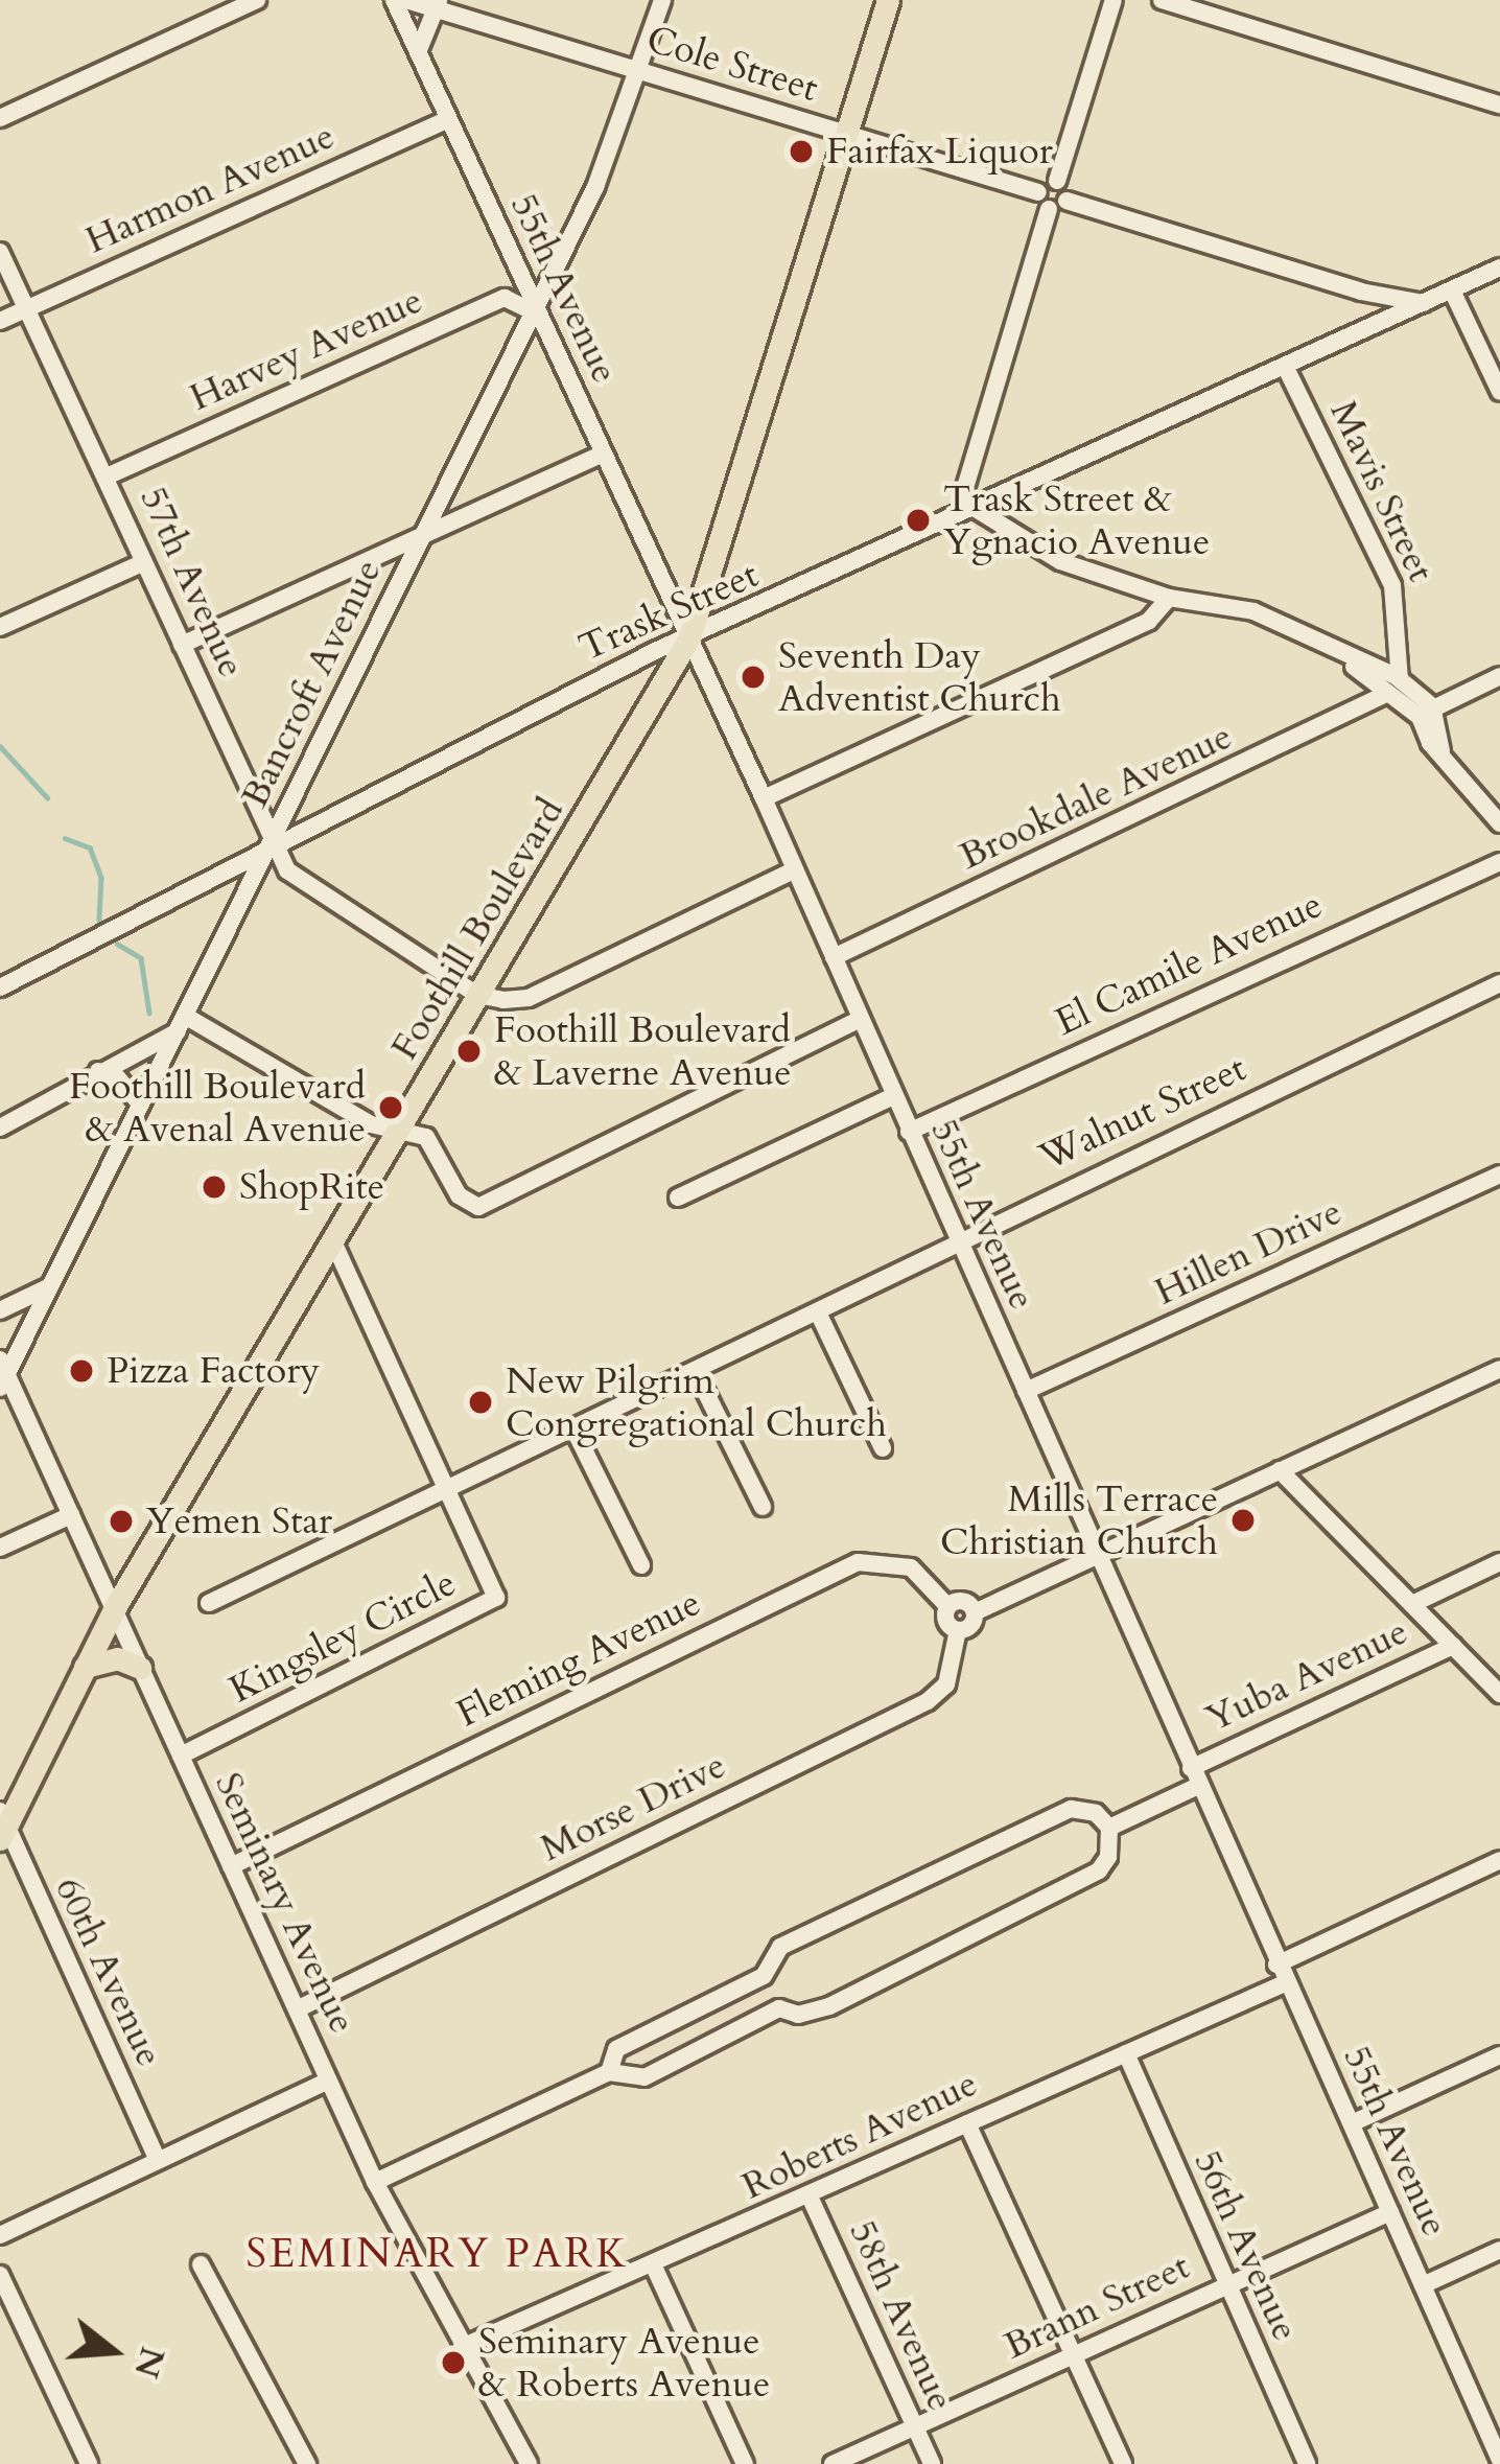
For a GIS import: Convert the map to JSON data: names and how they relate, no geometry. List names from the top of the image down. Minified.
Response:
{"streets":{"main road":["Foothill Boulevard"],"street":["Cole Street","Harmon Avenue","55th Avenue","Harvey Avenue","Mavis Street","57th Avenue","Trask Street","Bancroft Avenue","Brookdale Avenue","El Camile Avenue","Walnut Street","Hillen Drive","Kingsley Circle","Fleming Avenue","Yuba Avenue","Morse Drive","Seminary Avenue","60th Avenue","Roberts Avenue","56th Avenue","Brann Street","58th Avenue"]},"crossings":[["Cole Street","Bancroft Avenue"],["Cole Street","Foothill Boulevard"],["Harmon Avenue","55th Avenue"],["Harmon Avenue","57th Avenue"],["55th Avenue","Harvey Avenue"],["55th Avenue","Trask Street"],["55th Avenue","Bancroft Avenue"],["55th Avenue","Brookdale Avenue"],["55th Avenue","Foothill Boulevard"],["55th Avenue","El Camile Avenue"],["55th Avenue","Walnut Street"],["55th Avenue","Hillen Drive"],["55th Avenue","Yuba Avenue"],["55th Avenue","Roberts Avenue"],["55th Avenue","Brann Street"],["Harvey Avenue","57th Avenue"],["Harvey Avenue","Bancroft Avenue"],["Mavis Street","Trask Street"],["Mavis Street","Brookdale Avenue"],["57th Avenue","Trask Street"],["57th Avenue","Bancroft Avenue"],["57th Avenue","Foothill Boulevard"],["Trask Street","Bancroft Avenue"],["Trask Street","Foothill Boulevard"],["Bancroft Avenue","Seminary Avenue"],["Foothill Boulevard","Seminary Avenue"],["Foothill Boulevard","60th Avenue"],["Walnut Street","Kingsley Circle"],["Kingsley Circle","Seminary Avenue"],["Fleming Avenue","Morse Drive"],["Fleming Avenue","Seminary Avenue"],["Morse Drive","Seminary Avenue"],["Seminary Avenue","Roberts Avenue"],["Roberts Avenue","56th Avenue"],["Roberts Avenue","58th Avenue"],["56th Avenue","Brann Street"],["Brann Street","58th Avenue"]],"districts":["SEMINARY PARK"],"places":["Fairfax Liquor","Trask Street & Ygnacio Avenue","Seventh Day Adventist Church","Foothill Boulevard & Laverne Avenue","Foothill Boulevard & Avenal Avenue","ShopRite","Pizza Factory","New Pilgrim Congregational Church","Mills Terrace Christian Church","Yemen Star","Seminary Avenue & Roberts Avenue"],"north":"right"}
